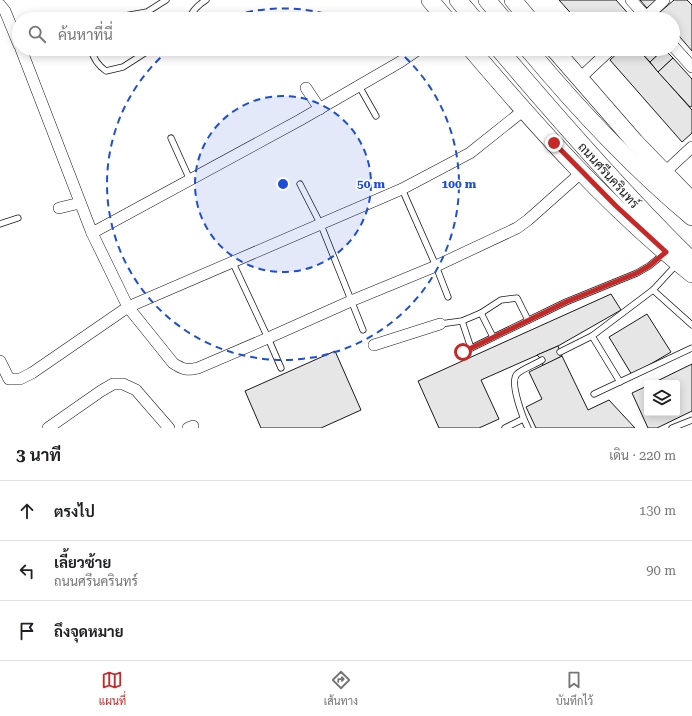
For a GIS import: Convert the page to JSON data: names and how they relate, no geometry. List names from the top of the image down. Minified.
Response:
{"streets":{"main road":["ถนนศรีนครินทร์"]},"page":{"search":"ค้นหาที่นี่","heading":["3 นาที","เดิน · 220 m"],"list":[["ตรงไป","130 m"],["เลี้ยวซ้าย","ถนนศรีนครินทร์","90 m"],"ถึงจุดหมาย"],"nav":["แผนที่","เส้นทาง","บันทึกไว้"]},"rings":["50 m","100 m"]}
